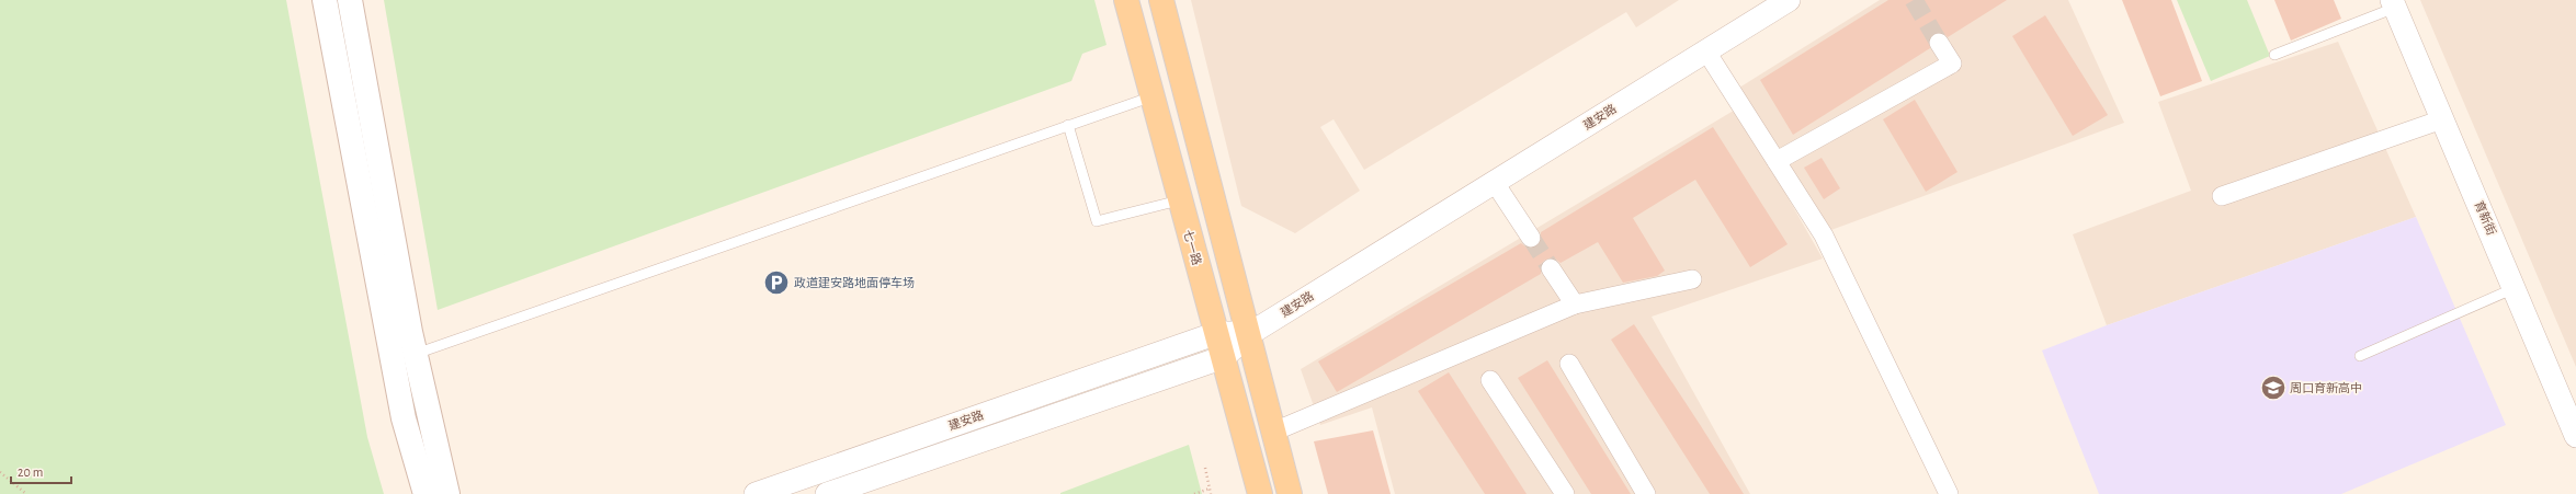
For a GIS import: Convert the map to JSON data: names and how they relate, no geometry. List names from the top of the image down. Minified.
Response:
{"streets":{"main road":["七一路"],"street":["建安路","育新街"]},"crossings":[["建安路","七一路"]],"places":{"parking":["政道建安路地面停车场"],"school or university":["周口育新高中"]},"scale_bar":"20 m"}
